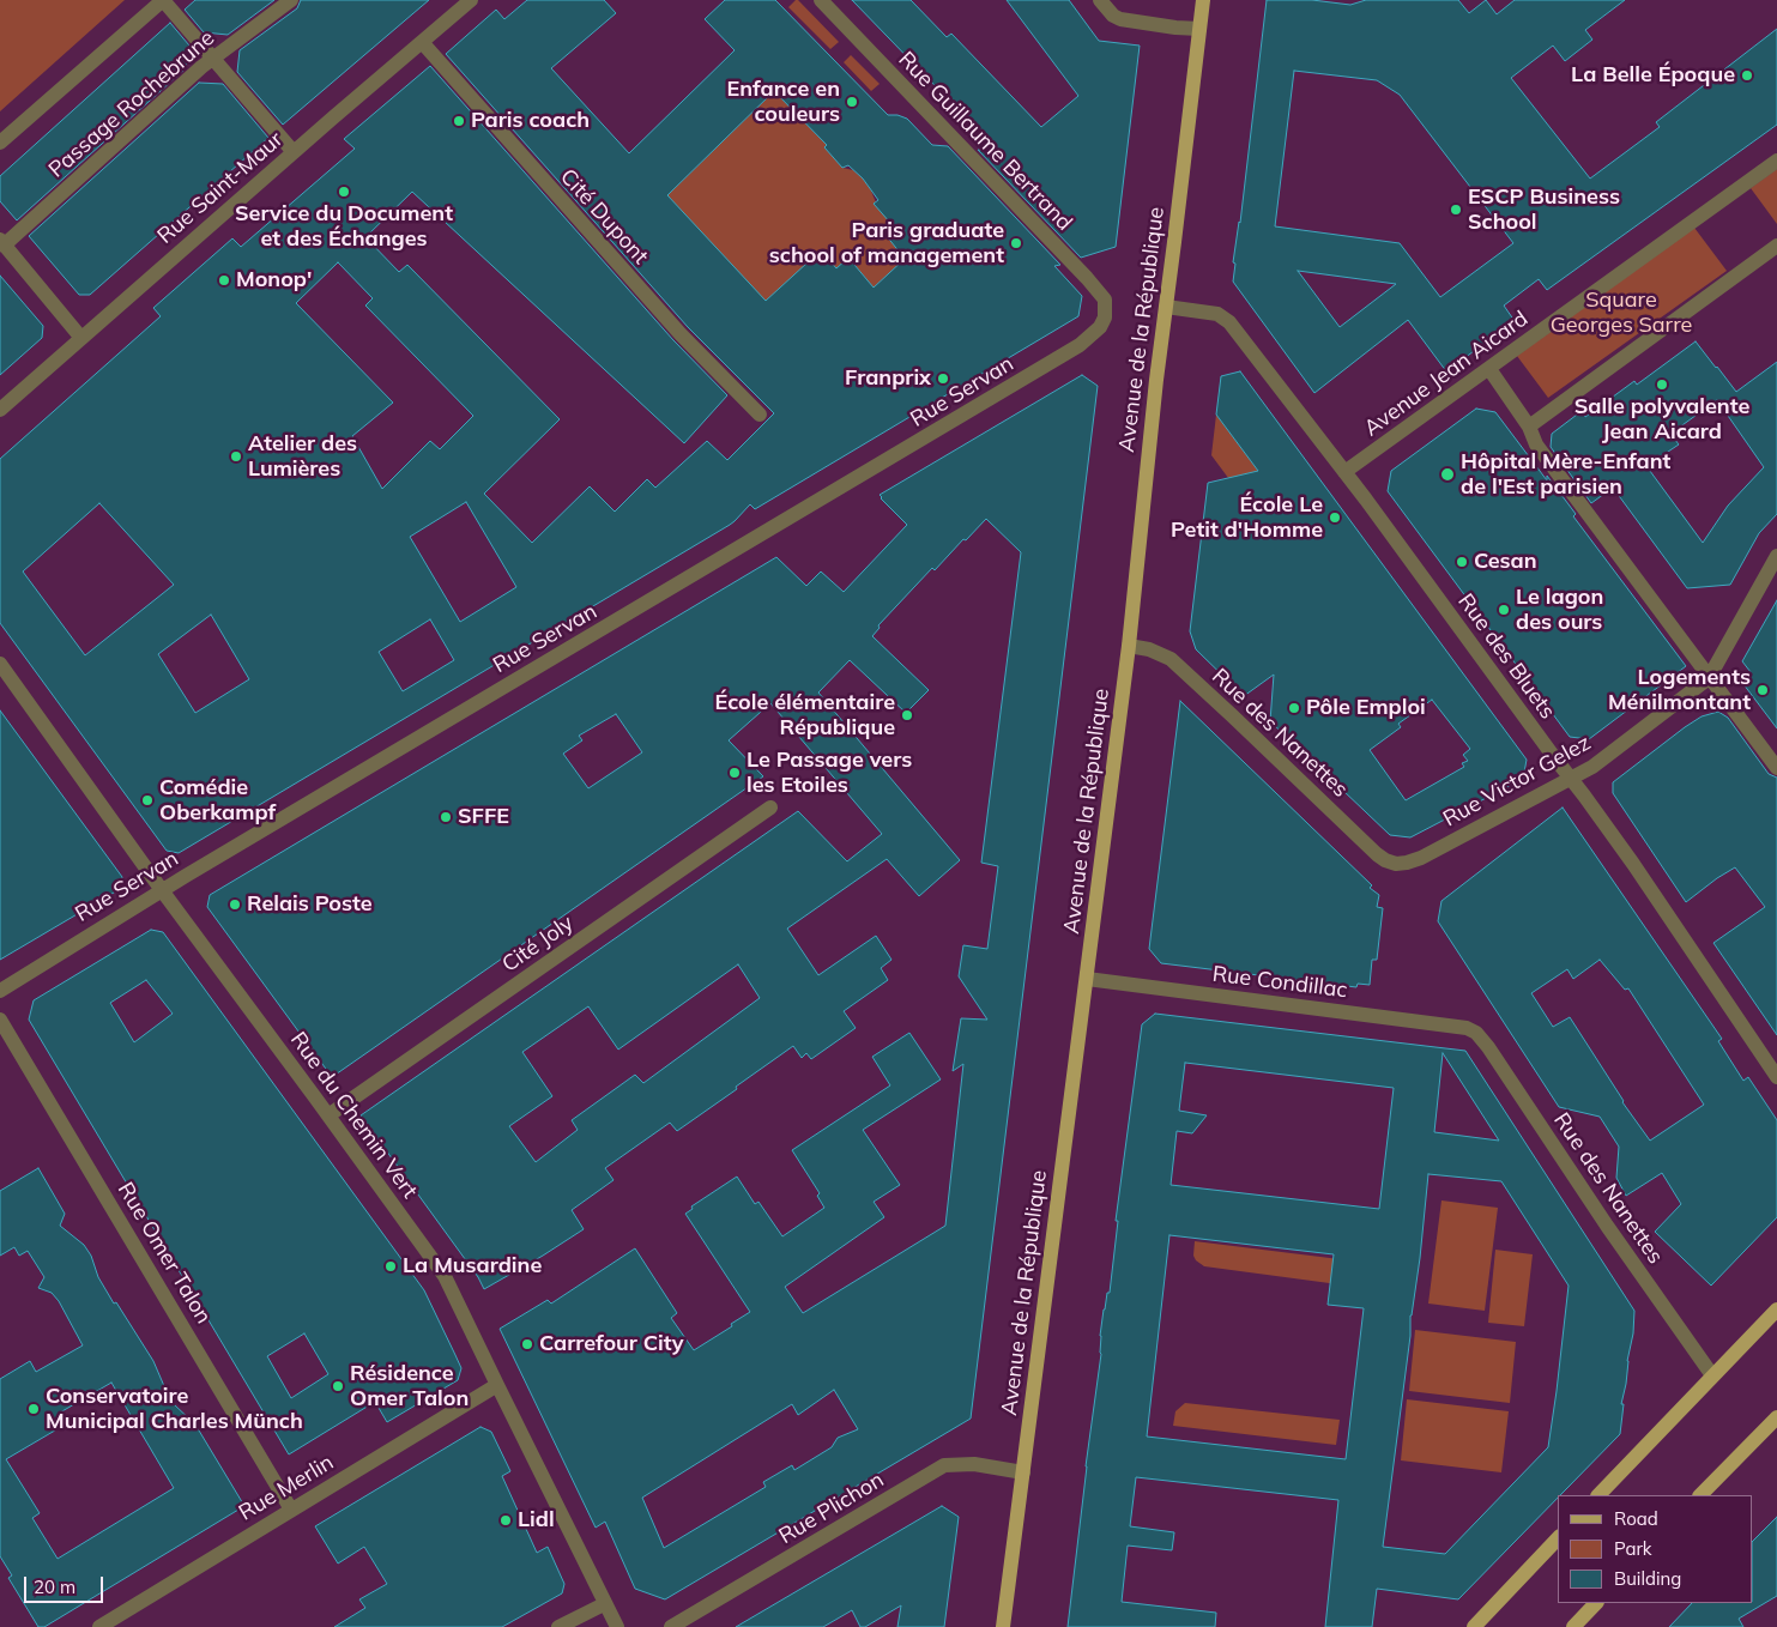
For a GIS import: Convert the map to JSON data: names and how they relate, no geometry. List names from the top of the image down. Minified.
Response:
{"streets":{"main road":["Avenue de la République"],"street":["Passage Rochebrune","Rue Guillaume Bertrand","Rue Saint-Maur","Cité Dupont","Avenue Jean Aicard","Rue Servan","Rue des Bluets","Rue des Nanettes","Rue Victor Gelez","Cité Joly","Rue Condillac","Rue du Chemin Vert","Rue Omer Talon","Rue Merlin","Rue Plichon"]},"crossings":[["Rue Guillaume Bertrand","Rue Servan"],["Rue Saint-Maur","Cité Dupont"],["Avenue de la République","Rue des Bluets"],["Avenue de la République","Rue des Nanettes"],["Avenue de la République","Rue Condillac"],["Avenue de la République","Rue Plichon"],["Avenue Jean Aicard","Rue des Bluets"],["Rue Servan","Rue du Chemin Vert"],["Rue des Bluets","Rue Victor Gelez"],["Rue des Nanettes","Rue Victor Gelez"],["Rue des Nanettes","Rue Condillac"],["Cité Joly","Rue du Chemin Vert"],["Rue du Chemin Vert","Rue Merlin"],["Rue Omer Talon","Rue Merlin"]],"parks":["Square Georges Sarre"],"places":["La Belle Époque","Enfance en couleurs","Paris coach","Service du Document et des Échanges","ESCP Business School","Paris graduate school of management","Monop'","Franprix","Salle polyvalente Jean Aicard","Atelier des Lumières","Hôpital Mère-Enfant de l'Est parisien","École Le Petit d'Homme","Cesan","Le lagon des ours","Logements Ménilmontant","Pôle Emploi","École élémentaire République","Le Passage vers les Etoiles","Comédie Oberkampf","SFFE","Relais Poste","La Musardine","Carrefour City","Résidence Omer Talon","Conservatoire Municipal Charles Münch","Lidl"],"legend":["Road","Park","Building"],"scale_bar":"20 m"}
